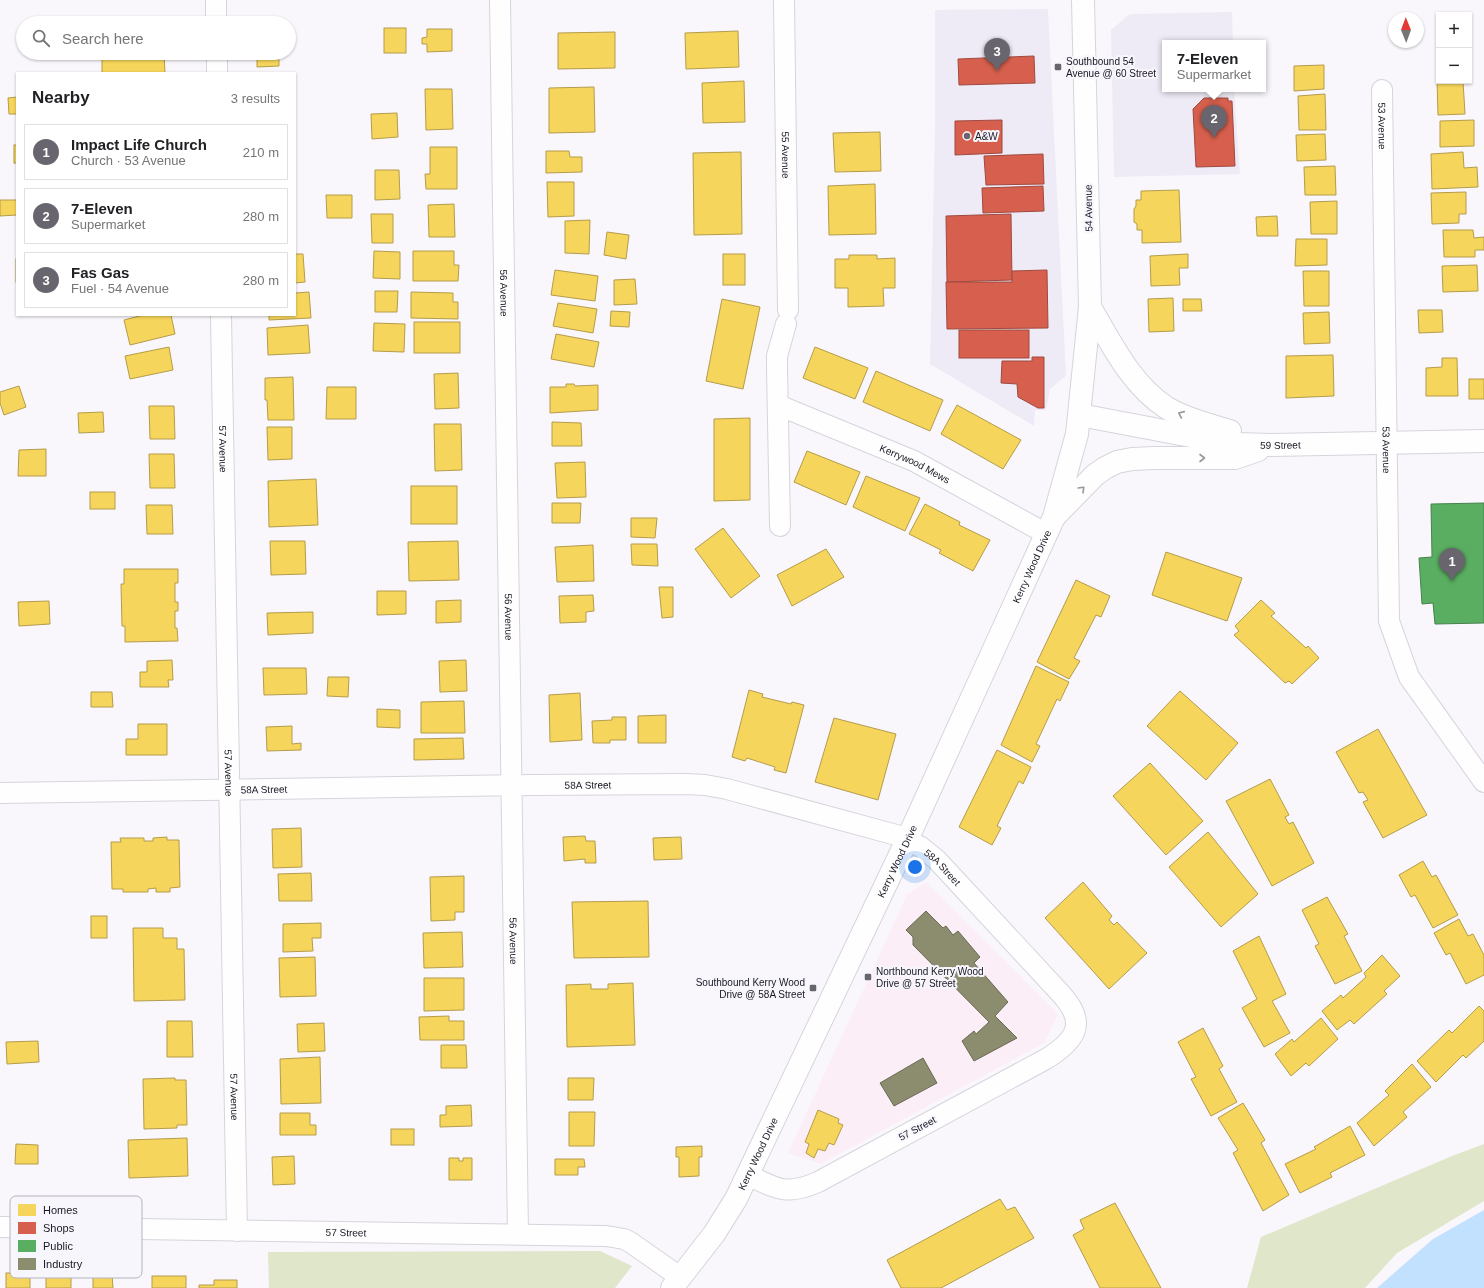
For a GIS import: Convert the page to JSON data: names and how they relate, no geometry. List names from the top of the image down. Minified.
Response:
{"streets":{"street":["53 Avenue","55 Avenue","54 Avenue","56 Avenue","59 Street","57 Avenue","Kerrywood Mews","Kerry Wood Drive","58A Street","57 Street"]},"crossings":[["53 Avenue","59 Street"],["55 Avenue","Kerrywood Mews"],["54 Avenue","59 Street"],["54 Avenue","Kerry Wood Drive"],["56 Avenue","58A Street"],["56 Avenue","57 Street"],["59 Street","Kerry Wood Drive"],["57 Avenue","58A Street"],["57 Avenue","57 Street"],["Kerrywood Mews","Kerry Wood Drive"],["Kerry Wood Drive","58A Street"],["Kerry Wood Drive","57 Street"],["58A Street","57 Street"]],"places":{"transit":["Southbound 54 Avenue @ 60 Street","Northbound Kerry Wood Drive @ 57 Street","Southbound Kerry Wood Drive @ 58A Street"],"other":["A&W"]},"legend":["Homes","Shops","Public","Industry"],"north":"top","page":{"map_buttons":["+","−"],"search":"Search here","pins":["3","2","1"],"popup":["7-Eleven","Supermarket"],"heading":["Nearby","3 results"],"list":[{"mark":"1","name":"Impact Life Church","note":"Church · 53 Avenue","value":"210 m"},{"mark":"2","name":"7-Eleven","note":"Supermarket","value":"280 m"},{"mark":"3","name":"Fas Gas","note":"Fuel · 54 Avenue","value":"280 m"}]}}
